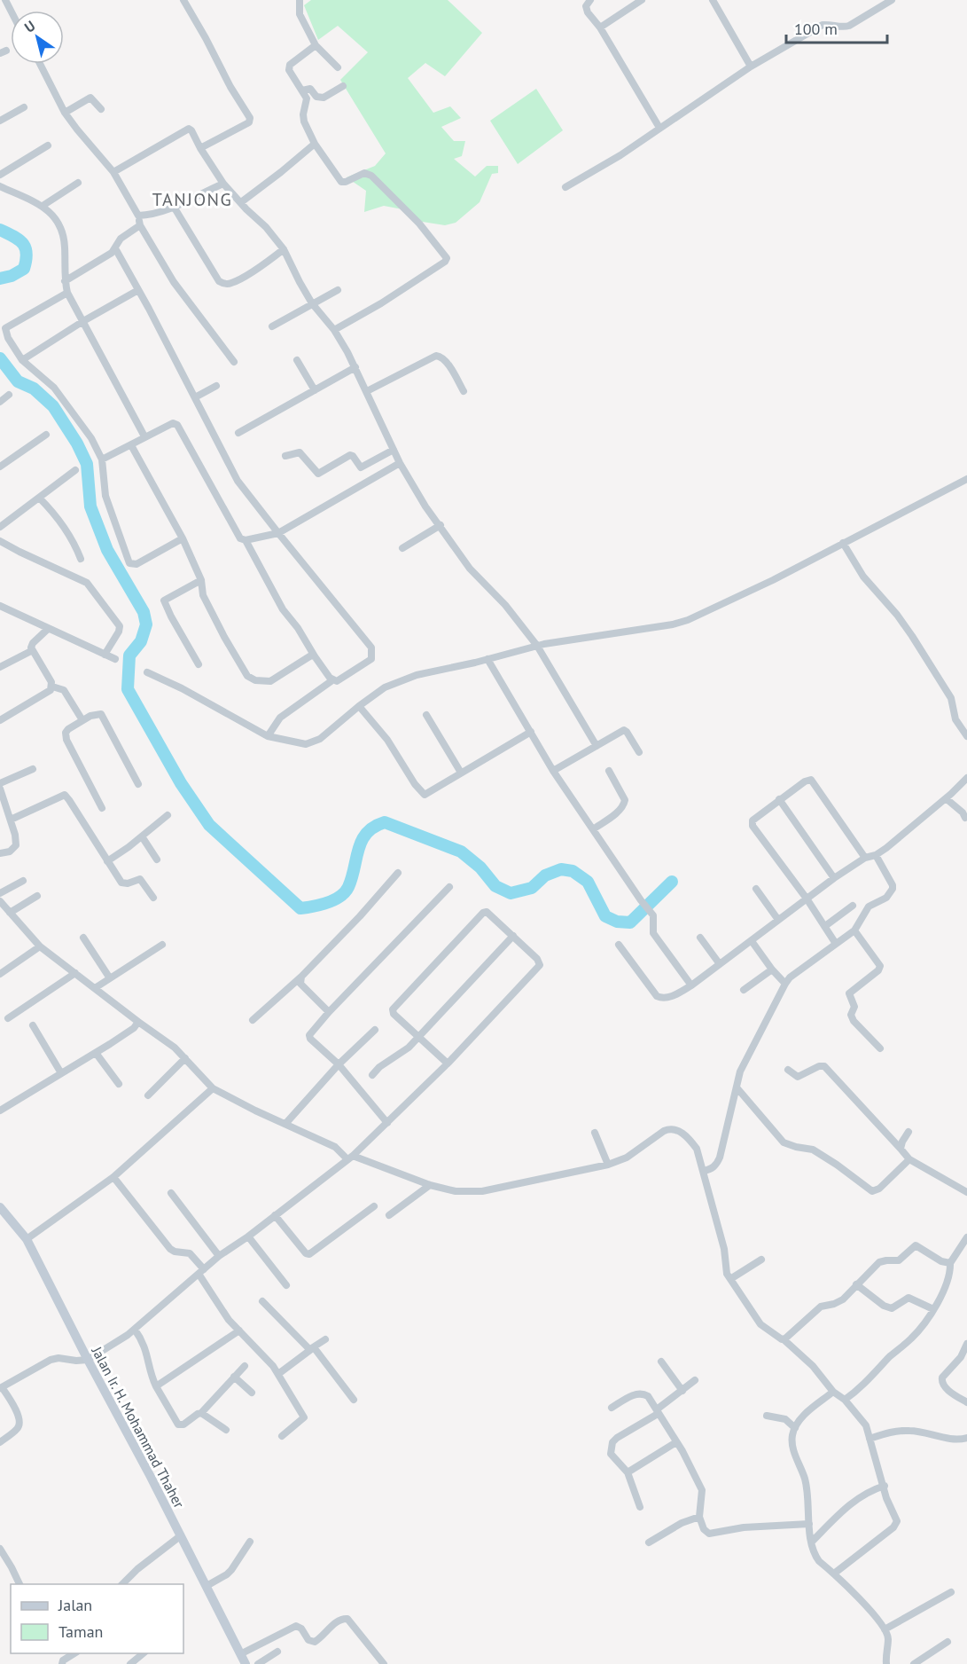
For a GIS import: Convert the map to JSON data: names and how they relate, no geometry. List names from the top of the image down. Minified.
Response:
{"streets":{"main road":["Jalan Ir. H. Mohammad Thaher"]},"districts":["TANJONG"],"legend":["Jalan","Taman"],"scale_bar":"100 m","north":"top left"}
